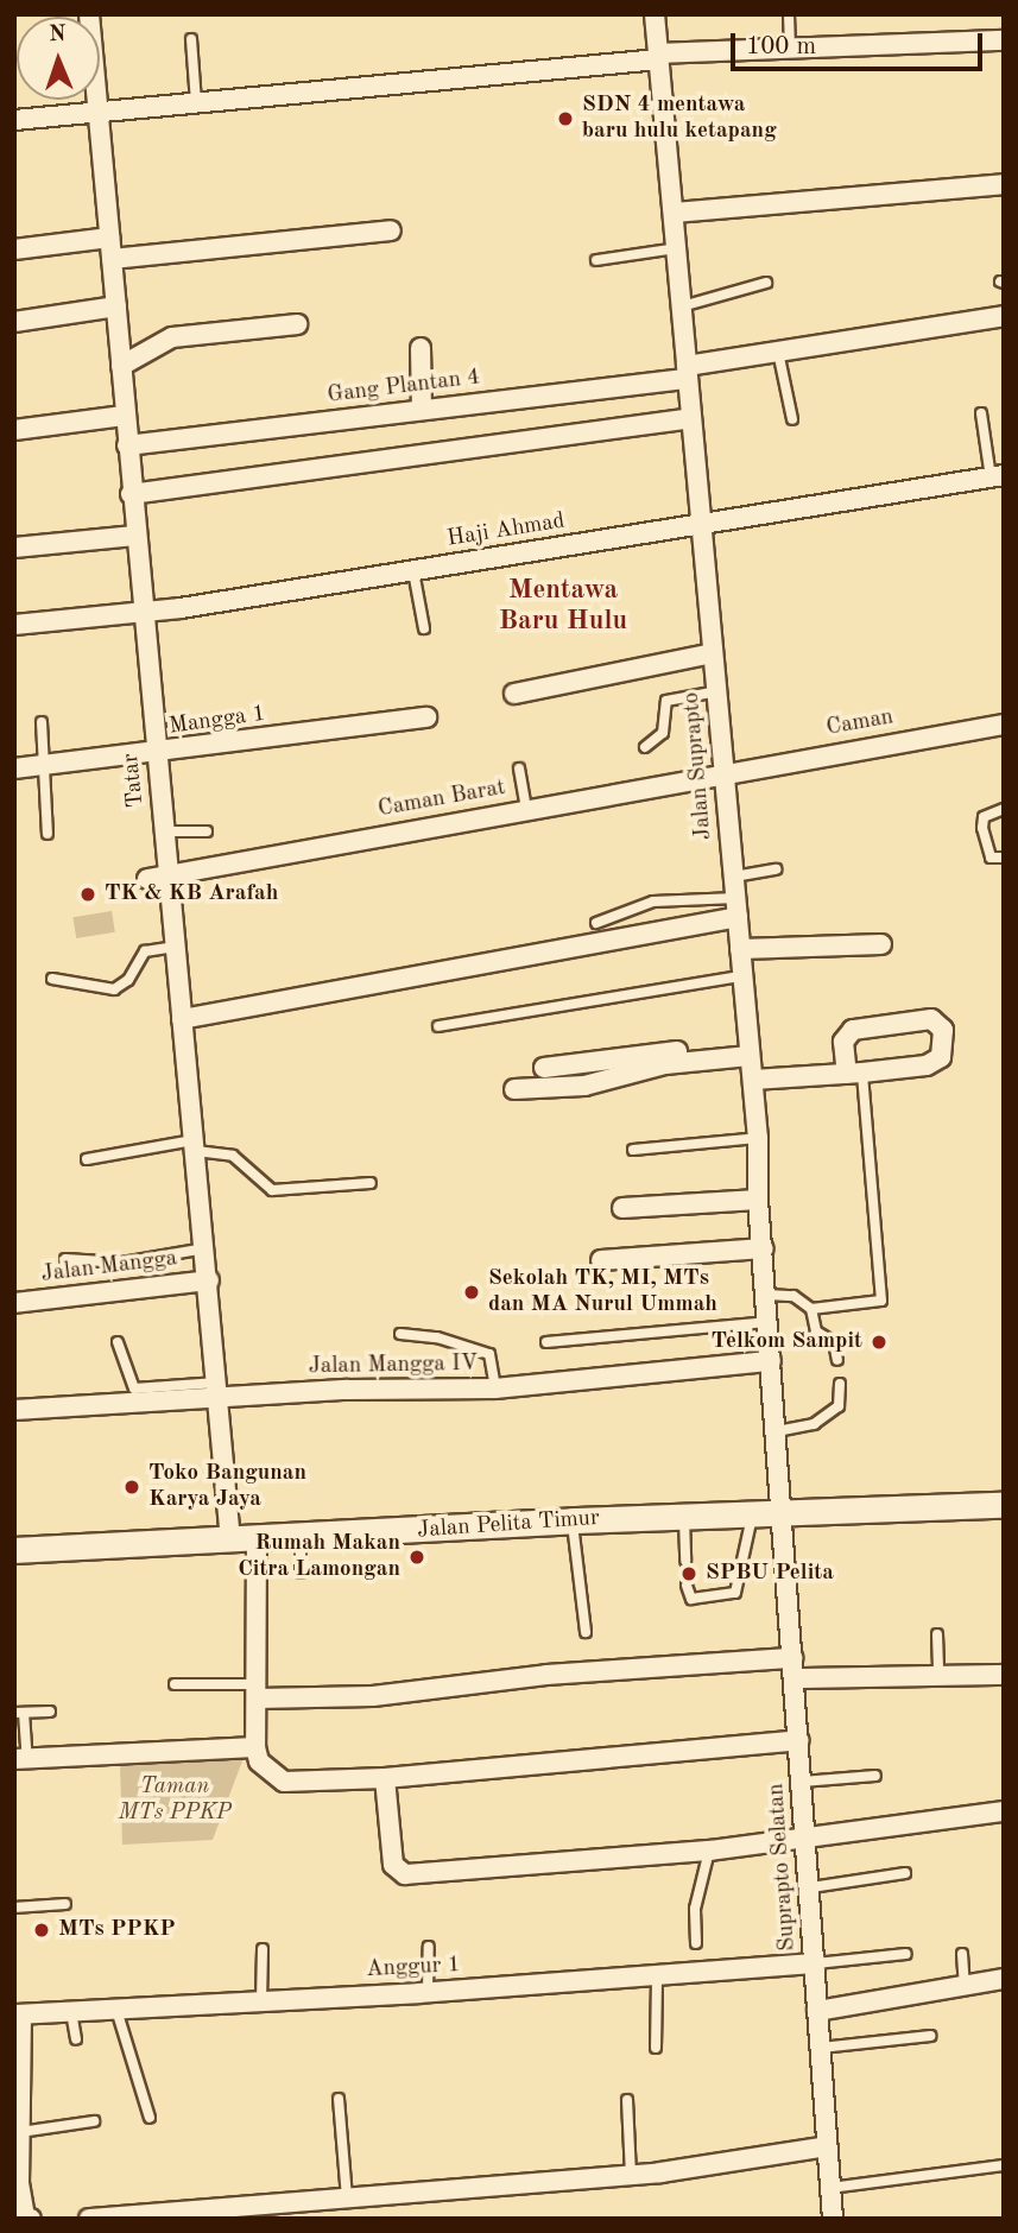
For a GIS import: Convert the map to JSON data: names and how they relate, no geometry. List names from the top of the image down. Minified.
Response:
{"streets":{"street":["Gang Plantan 4","Haji Ahmad","Mangga 1","Caman","Jalan Suprapto","Tatar","Caman Barat","Jalan Mangga","Jalan Mangga IV","Jalan Pelita Timur","Suprapto Selatan","Anggur 1"]},"crossings":[["Gang Plantan 4","Jalan Suprapto"],["Gang Plantan 4","Tatar"],["Haji Ahmad","Jalan Suprapto"],["Haji Ahmad","Tatar"],["Mangga 1","Tatar"],["Caman","Jalan Suprapto"],["Caman","Caman Barat"],["Jalan Suprapto","Caman Barat"],["Jalan Suprapto","Jalan Mangga IV"],["Jalan Suprapto","Jalan Pelita Timur"],["Jalan Suprapto","Suprapto Selatan"],["Tatar","Caman Barat"],["Tatar","Jalan Mangga"],["Tatar","Jalan Mangga IV"],["Tatar","Jalan Pelita Timur"],["Jalan Pelita Timur","Suprapto Selatan"],["Suprapto Selatan","Anggur 1"]],"districts":["Mentawa Baru Hulu"],"parks":["Taman MTs PPKP"],"places":["SDN 4 mentawa baru hulu ketapang","TK & KB Arafah","Sekolah TK, MI, MTs dan MA Nurul Ummah","Telkom Sampit","Toko Bangunan Karya Jaya","Rumah Makan Citra Lamongan","SPBU Pelita","MTs PPKP"],"scale_bar":"100 m","north":"top"}
